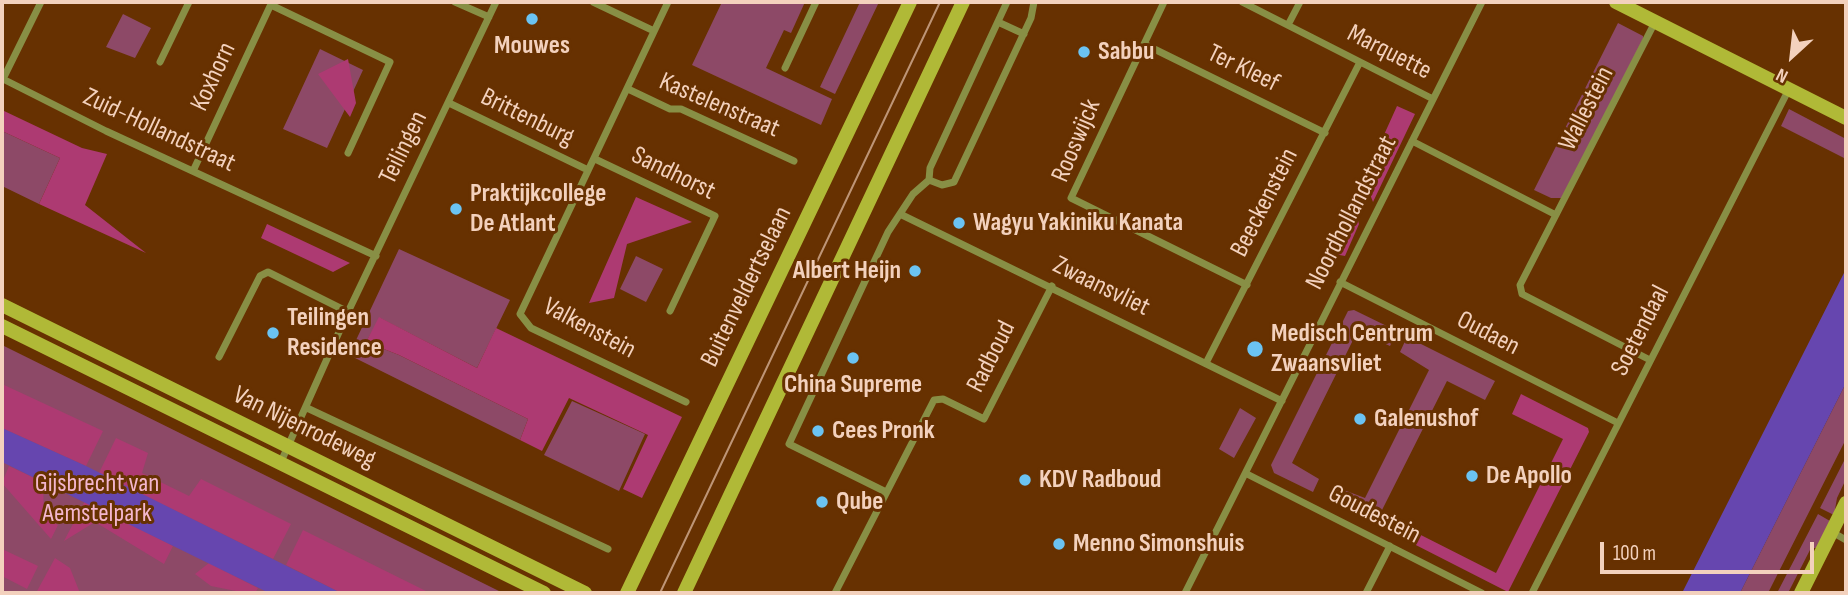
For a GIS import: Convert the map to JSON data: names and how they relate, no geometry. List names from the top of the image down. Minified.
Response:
{"streets":{"main road":["Buitenveldertselaan","Van Nijenrodeweg"],"street":["Marquette","Ter Kleef","Koxhorn","Kastelenstraat","Wallestein","Brittenburg","Zuid-Hollandstraat","Rooswijck","Teilingen","Sandhorst","Beeckenstein","Noordhollandstraat","Zwaansvliet","Valkenstein","Soetendaal","Oudaen","Radboud","Goudestein"]},"crossings":[["Marquette","Beeckenstein"],["Marquette","Noordhollandstraat"],["Ter Kleef","Rooswijck"],["Ter Kleef","Beeckenstein"],["Koxhorn","Zuid-Hollandstraat"],["Kastelenstraat","Valkenstein"],["Wallestein","Soetendaal"],["Brittenburg","Teilingen"],["Brittenburg","Valkenstein"],["Zuid-Hollandstraat","Teilingen"],["Rooswijck","Beeckenstein"],["Teilingen","Van Nijenrodeweg"],["Sandhorst","Valkenstein"],["Beeckenstein","Zwaansvliet"],["Noordhollandstraat","Zwaansvliet"],["Noordhollandstraat","Oudaen"],["Noordhollandstraat","Goudestein"],["Zwaansvliet","Radboud"],["Soetendaal","Oudaen"]],"parks":["Gijsbrecht van Aemstelpark"],"places":["Mouwes","Sabbu","Praktijkcollege De Atlant","Wagyu Yakiniku Kanata","Albert Heijn","Teilingen Residence","Medisch Centrum Zwaansvliet","China Supreme","Galenushof","Cees Pronk","De Apollo","KDV Radboud","Qube","Menno Simonshuis"],"scale_bar":"100 m","north":"bottom left"}
